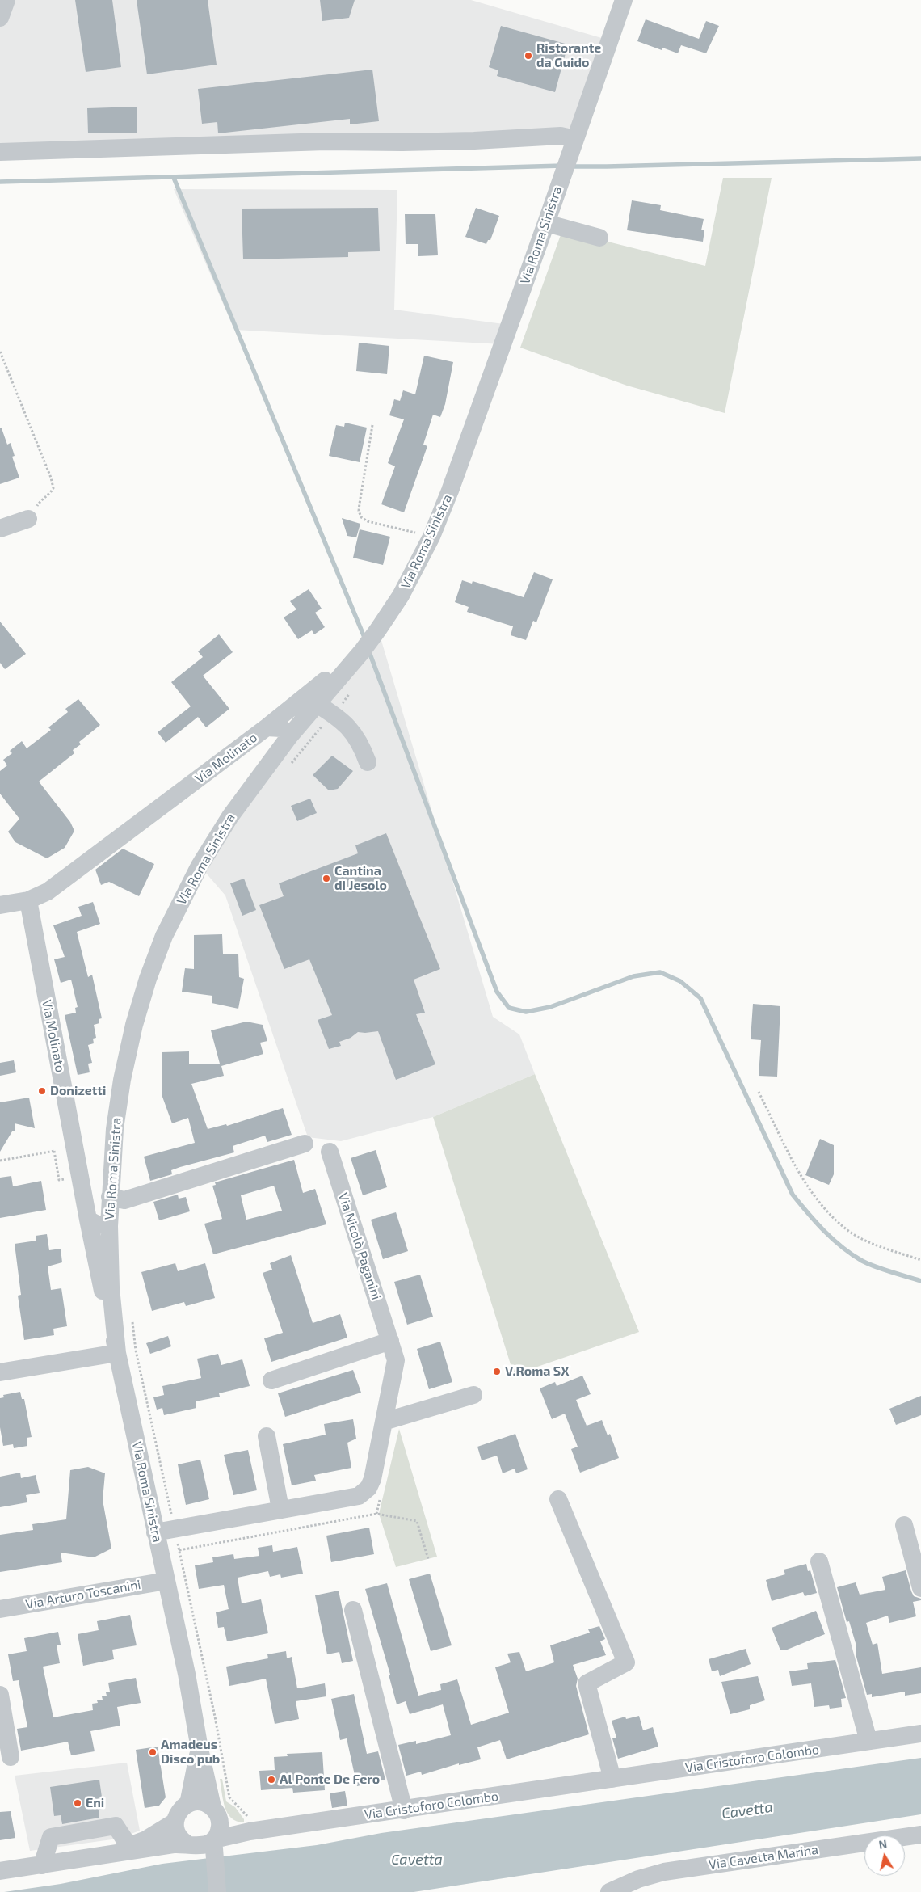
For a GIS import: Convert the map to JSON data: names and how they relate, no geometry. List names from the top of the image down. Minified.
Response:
{"streets":{"street":["Via Roma Sinistra","Via Molinato","Via Nicolò Paganini","Via Arturo Toscanini","Via Cristoforo Colombo","Via Cavetta Marina"]},"crossings":[["Via Roma Sinistra","Via Molinato"],["Via Roma Sinistra","Via Nicolò Paganini"],["Via Roma Sinistra","Via Arturo Toscanini"],["Via Roma Sinistra","Via Cristoforo Colombo"]],"water":["Cavetta"],"places":["Ristorante da Guido","Cantina di Jesolo","Donizetti","V.Roma SX","Amadeus Disco pub","Al Ponte De Fero","Eni"],"north":"top"}
